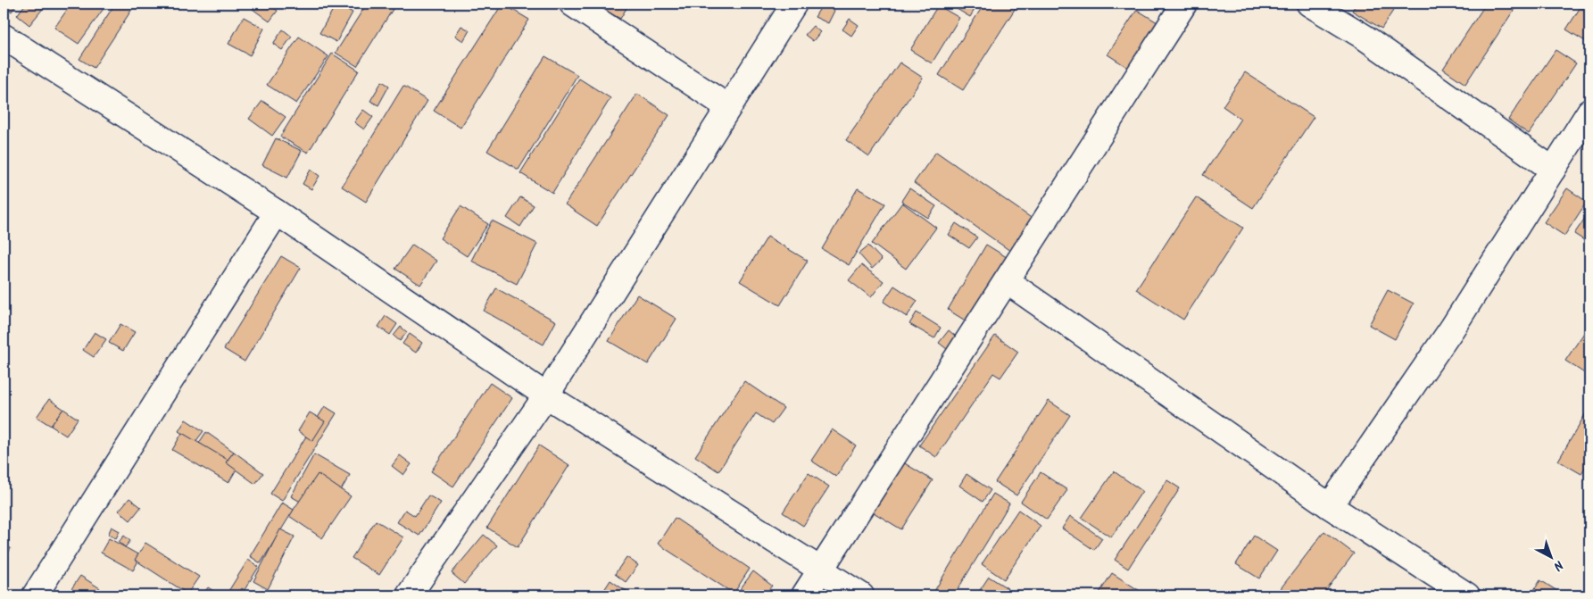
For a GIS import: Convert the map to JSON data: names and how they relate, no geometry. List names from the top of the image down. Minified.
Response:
{"north":"bottom right"}
